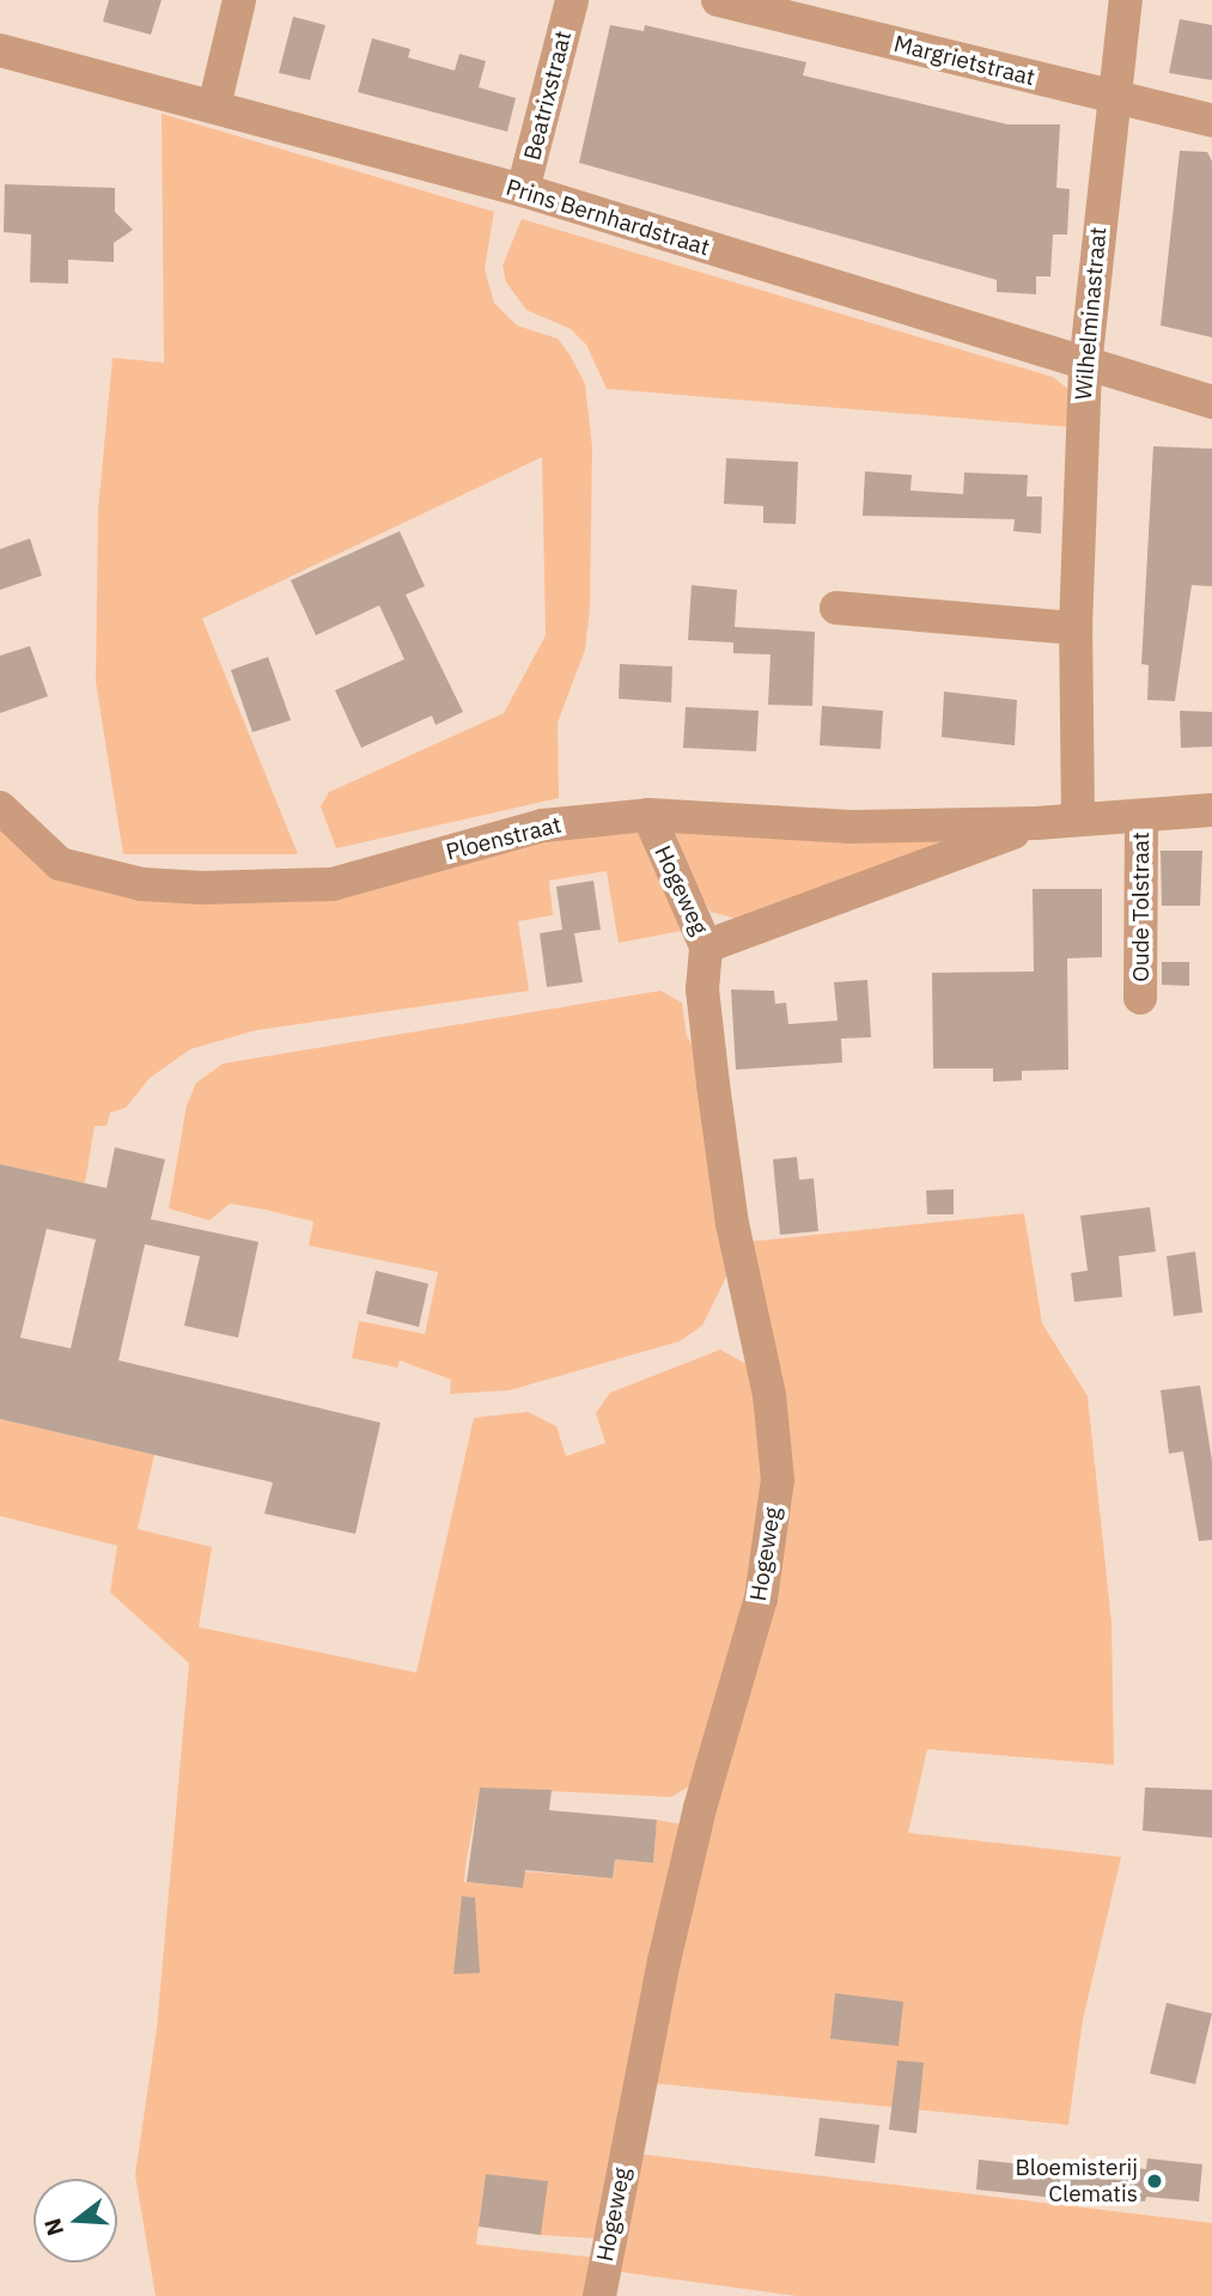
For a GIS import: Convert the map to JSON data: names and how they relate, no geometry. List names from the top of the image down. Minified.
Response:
{"streets":{"street":["Margrietstraat","Beatrixstraat","Prins Bernhardstraat","Wilhelminastraat","Ploenstraat","Hogeweg","Oude Tolstraat"]},"crossings":[["Margrietstraat","Wilhelminastraat"],["Beatrixstraat","Prins Bernhardstraat"],["Prins Bernhardstraat","Wilhelminastraat"],["Wilhelminastraat","Ploenstraat"],["Ploenstraat","Hogeweg"],["Ploenstraat","Oude Tolstraat"]],"places":["Bloemisterij Clematis"],"north":"left"}
